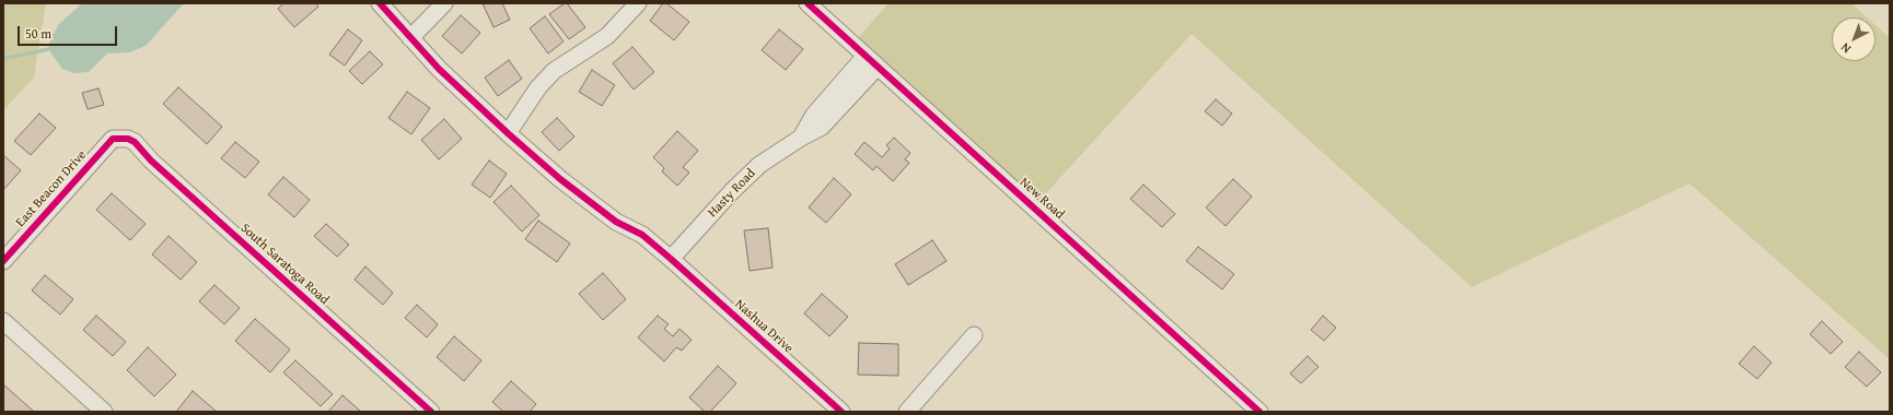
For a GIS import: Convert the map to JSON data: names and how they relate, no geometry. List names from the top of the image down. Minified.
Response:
{"streets":{"street":["East Beacon Drive","Hasty Road","New Road","South Saratoga Road","Nashua Drive"]},"crossings":[["East Beacon Drive","South Saratoga Road"],["Hasty Road","New Road"],["Hasty Road","Nashua Drive"]],"scale_bar":"50 m","north":"bottom left"}
